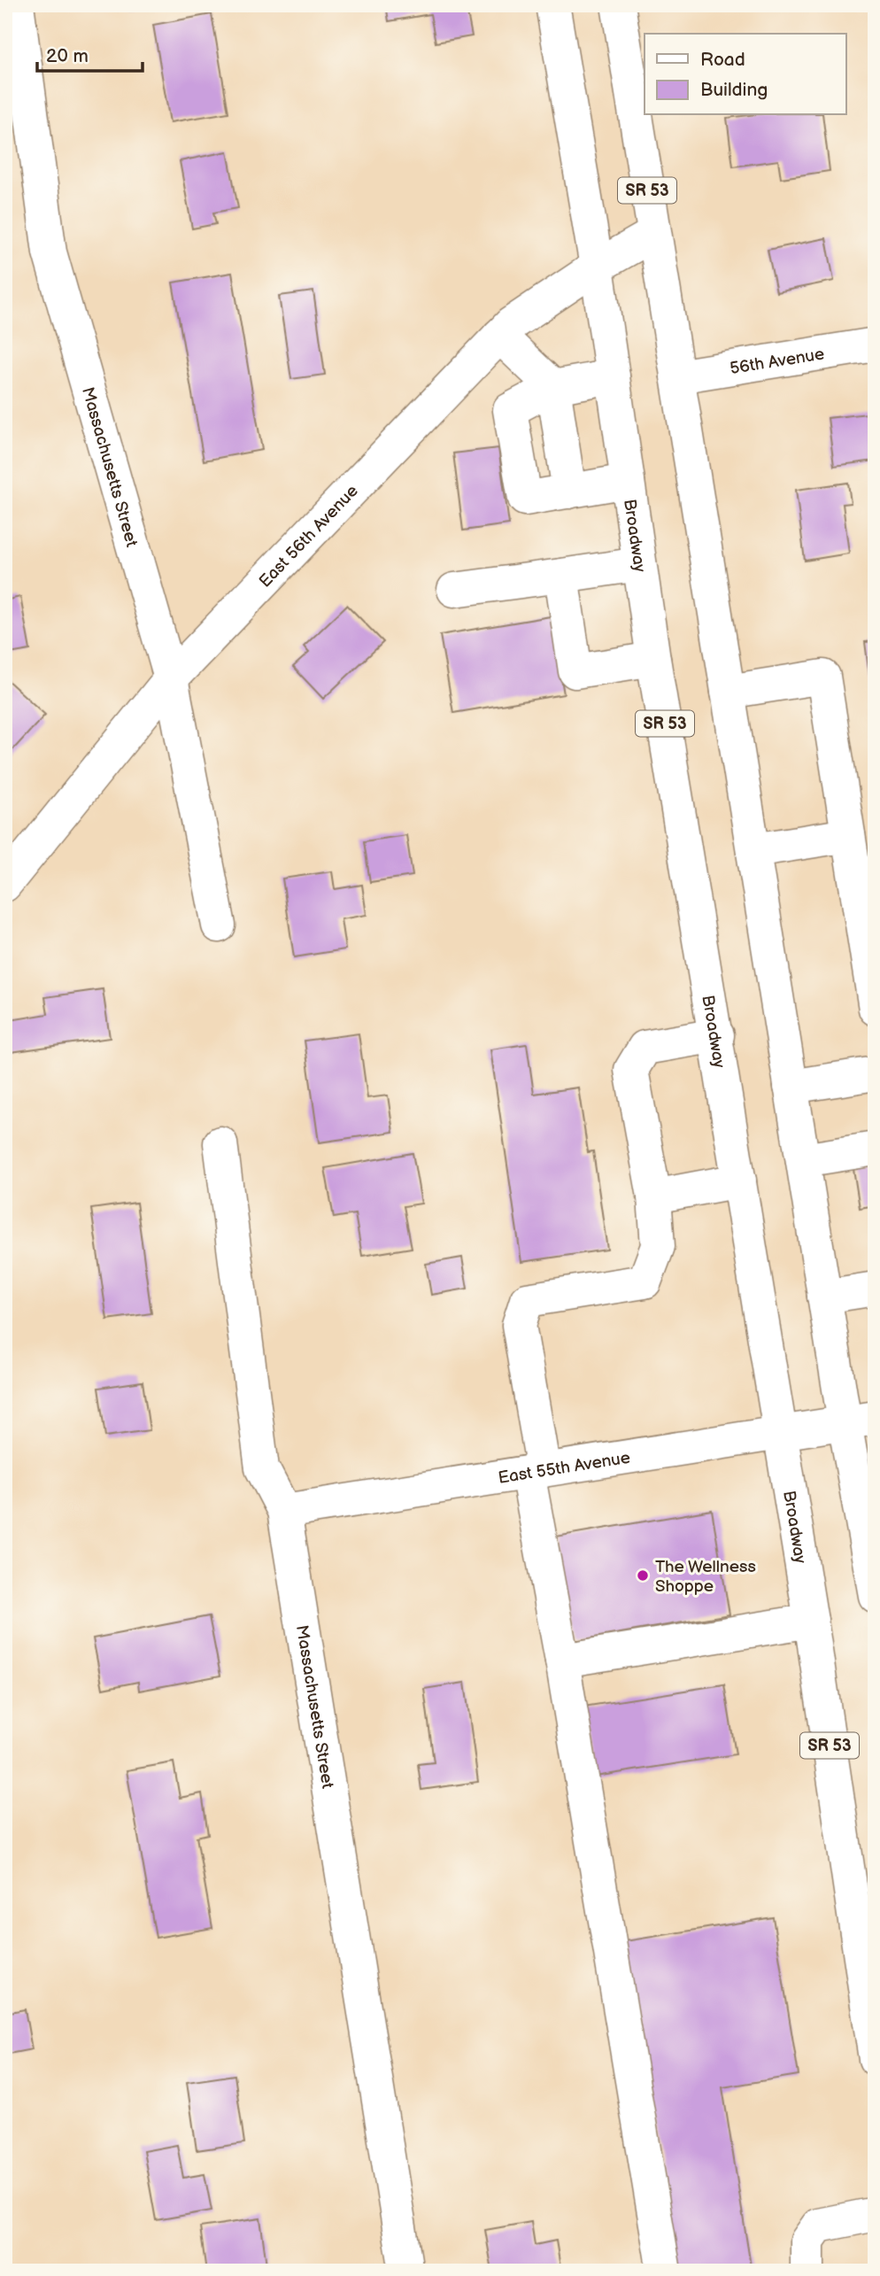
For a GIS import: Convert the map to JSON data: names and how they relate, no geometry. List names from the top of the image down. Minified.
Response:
{"streets":{"street":["SR 53","56th Avenue","Massachusetts Street","East 56th Avenue","Broadway","East 55th Avenue"]},"crossings":[["SR 53","56th Avenue"],["SR 53","East 56th Avenue"],["SR 53","East 55th Avenue"],["Massachusetts Street","East 56th Avenue"],["Massachusetts Street","East 55th Avenue"],["East 56th Avenue","Broadway"],["Broadway","East 55th Avenue"]],"places":["The Wellness Shoppe"],"legend":["Road","Building"],"scale_bar":"20 m"}
